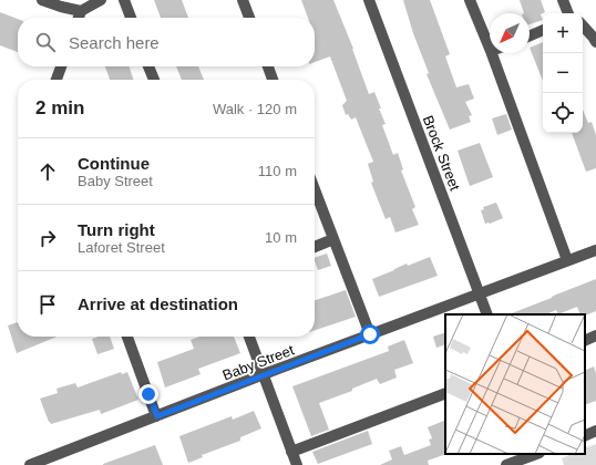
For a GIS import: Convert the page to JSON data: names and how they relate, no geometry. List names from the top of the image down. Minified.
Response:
{"streets":{"street":["Brock Street","Baby Street"]},"crossings":[["Brock Street","Baby Street"]],"north":"bottom left","page":{"map_buttons":["+","−"],"search":"Search here","heading":["2 min","Walk · 120 m"],"list":[["Continue","Baby Street","110 m"],["Turn right","Laforet Street","10 m"],"Arrive at destination"]}}
